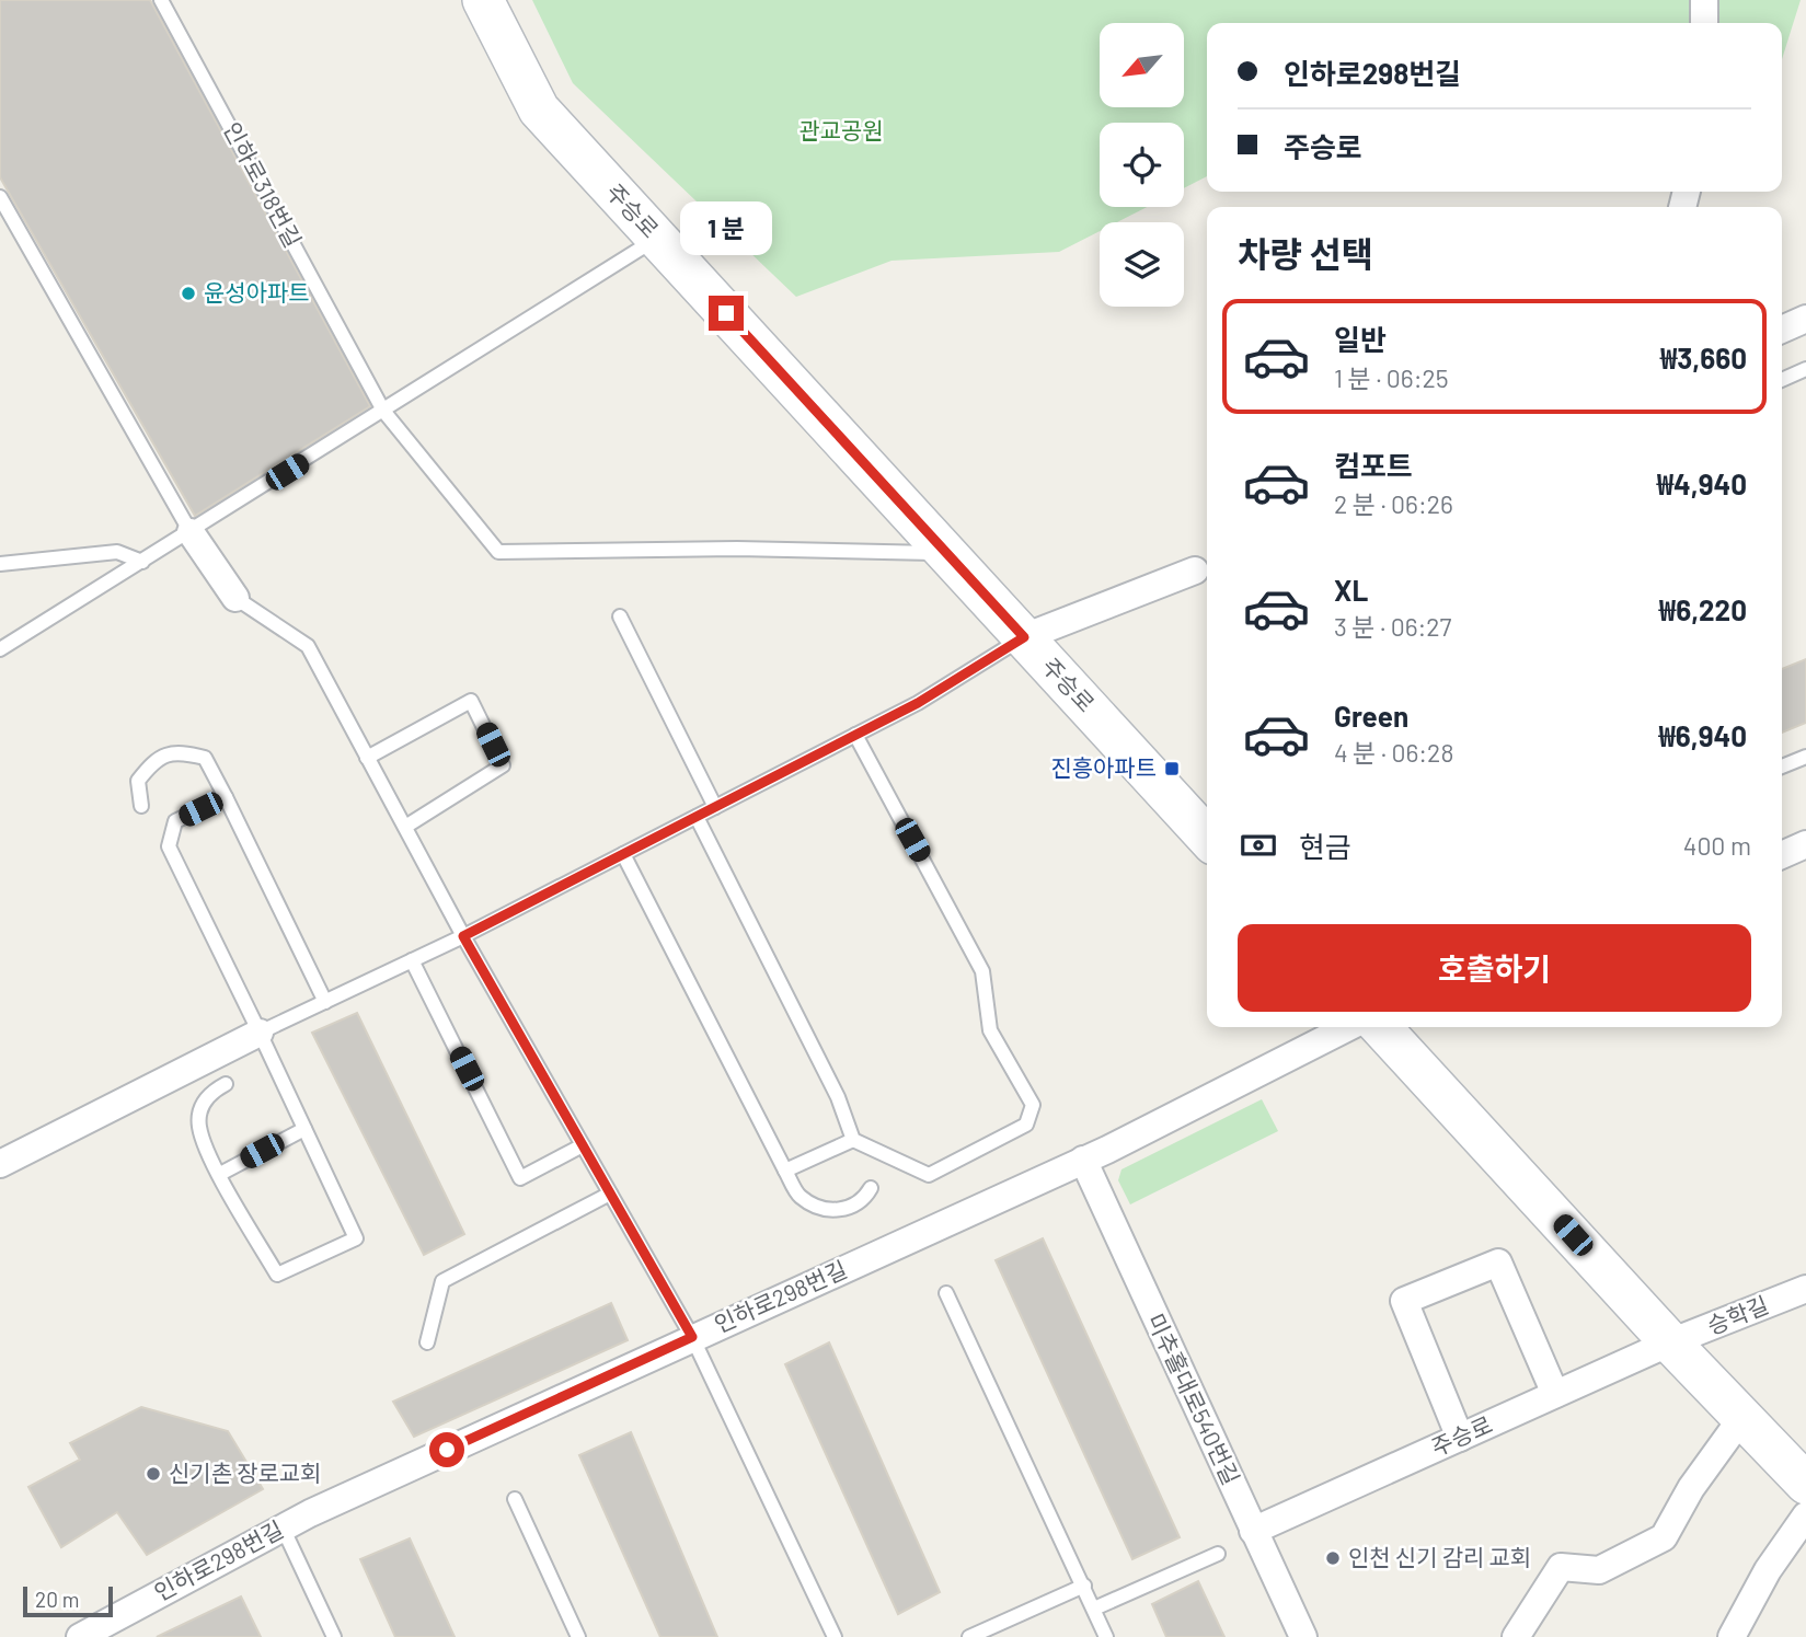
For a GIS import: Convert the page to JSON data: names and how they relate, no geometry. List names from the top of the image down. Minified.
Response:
{"streets":{"street":["주승로","인하로298번길","승학길","미추홀대로540번길"],"lane":["인하로318번길"]},"crossings":[["인하로318번길","주승로"],["주승로","승학길"],["주승로","미추홀대로540번길"],["인하로298번길","미추홀대로540번길"]],"parks":["관교공원"],"places":{"other":["윤성아파트","신기촌 장로교회","인천 신기 감리 교회"],"transit":["진흥아파트"]},"scale_bar":"20 m","north":"bottom left","page":{"banner":["인하로298번길","주승로"],"bubble":"1 분","heading":"차량 선택","list":[{"name":"일반","note":"1 분 · 06:25","value":"₩3,660"},{"name":"컴포트","note":"2 분 · 06:26","value":"₩4,940"},{"name":"XL","note":"3 분 · 06:27","value":"₩6,220"},{"name":"Green","note":"4 분 · 06:28","value":"₩6,940"}],"pay":["현금","400 m"],"buttons":"호출하기","scale":"20 m"}}
